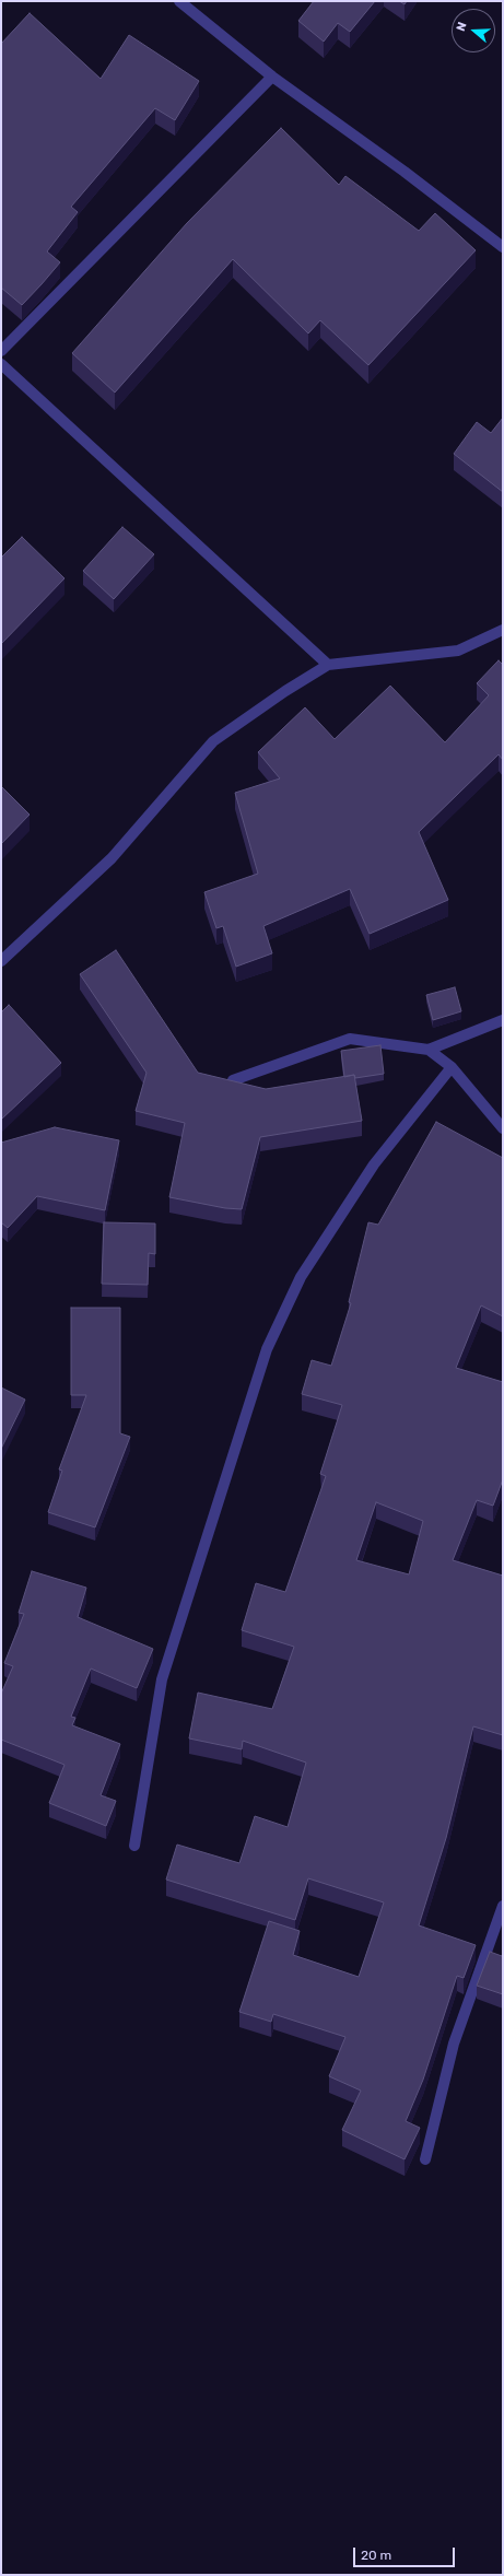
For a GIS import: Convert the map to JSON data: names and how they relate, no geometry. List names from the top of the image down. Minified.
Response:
{"scale_bar":"20 m","north":"left"}
